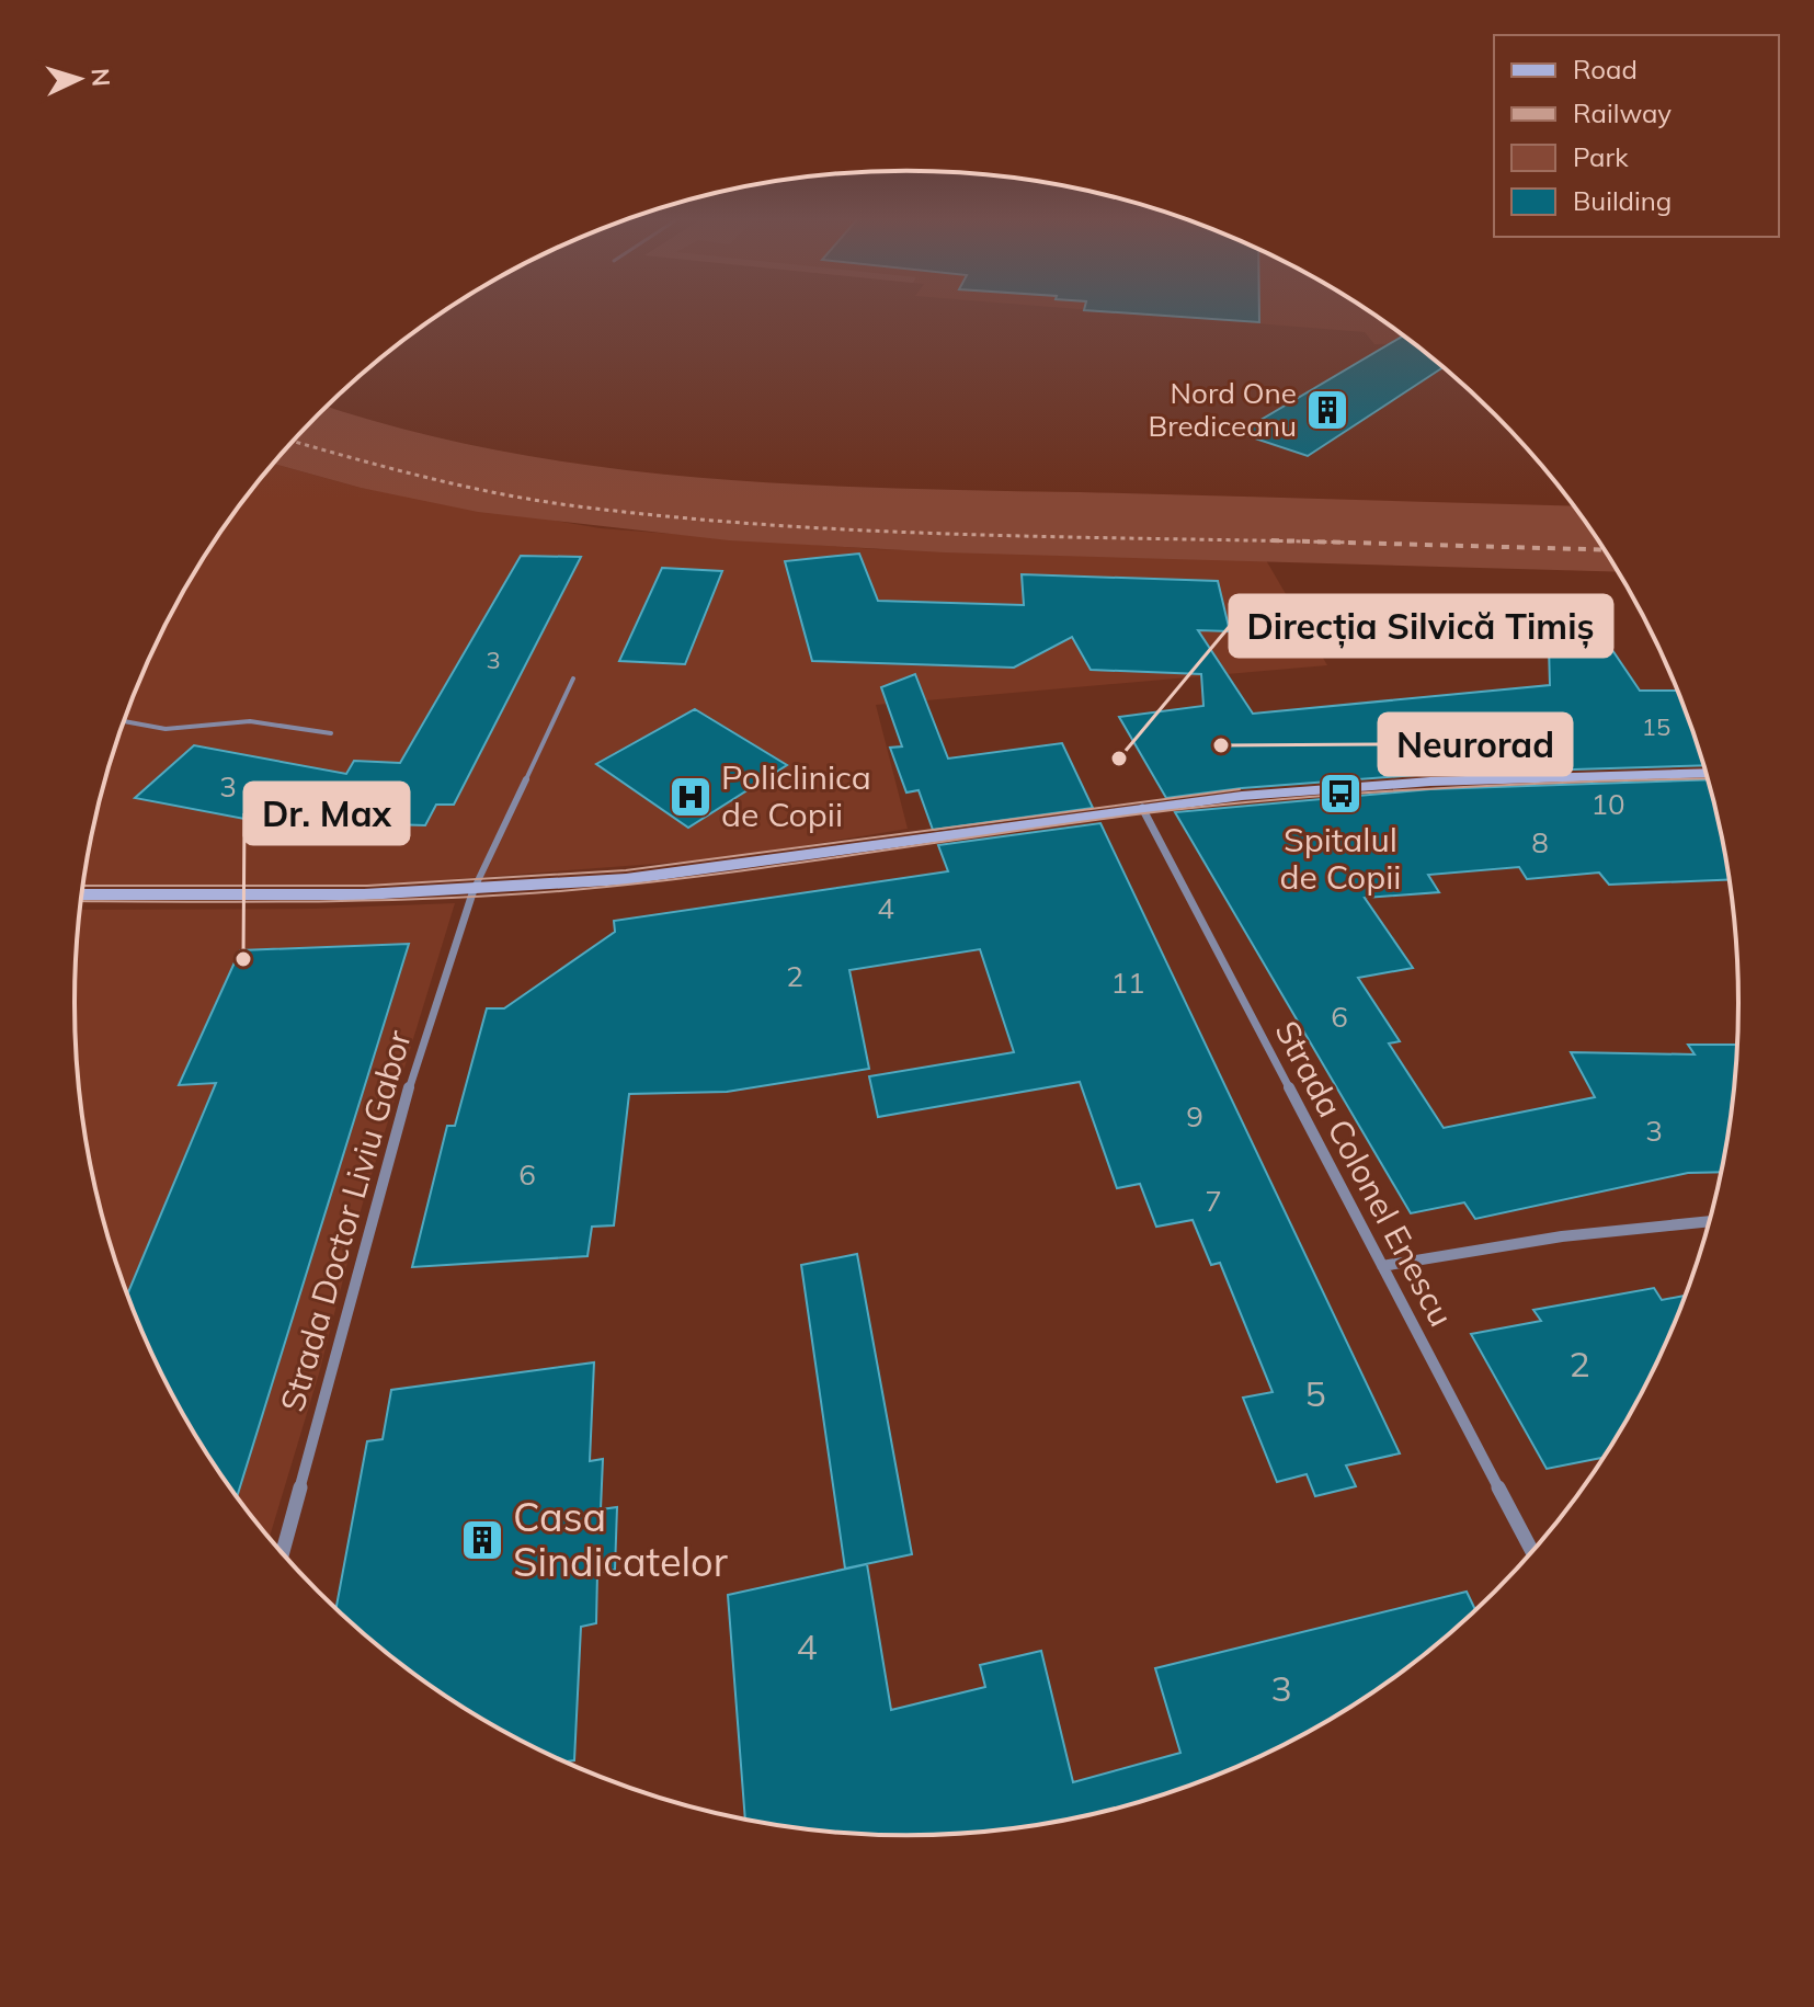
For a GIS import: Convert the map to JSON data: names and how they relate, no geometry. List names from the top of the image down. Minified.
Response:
{"streets":{"street":["Strada Colonel Enescu","Strada Doctor Liviu Gabor"]},"places":{"building":["Nord One Brediceanu","Casa Sindicatelor"],"other":["Neurorad","Direcția Silvică Timiș","Dr. Max"],"bus stop":["Spitalul de Copii"],"hospital":["Policlinica de Copii"]},"house_numbers":["3","15","3","10","8","4","2","11","6","9","3","6","7","2","5","4","3"],"legend":["Road","Railway","Park","Building"],"north":"right"}
